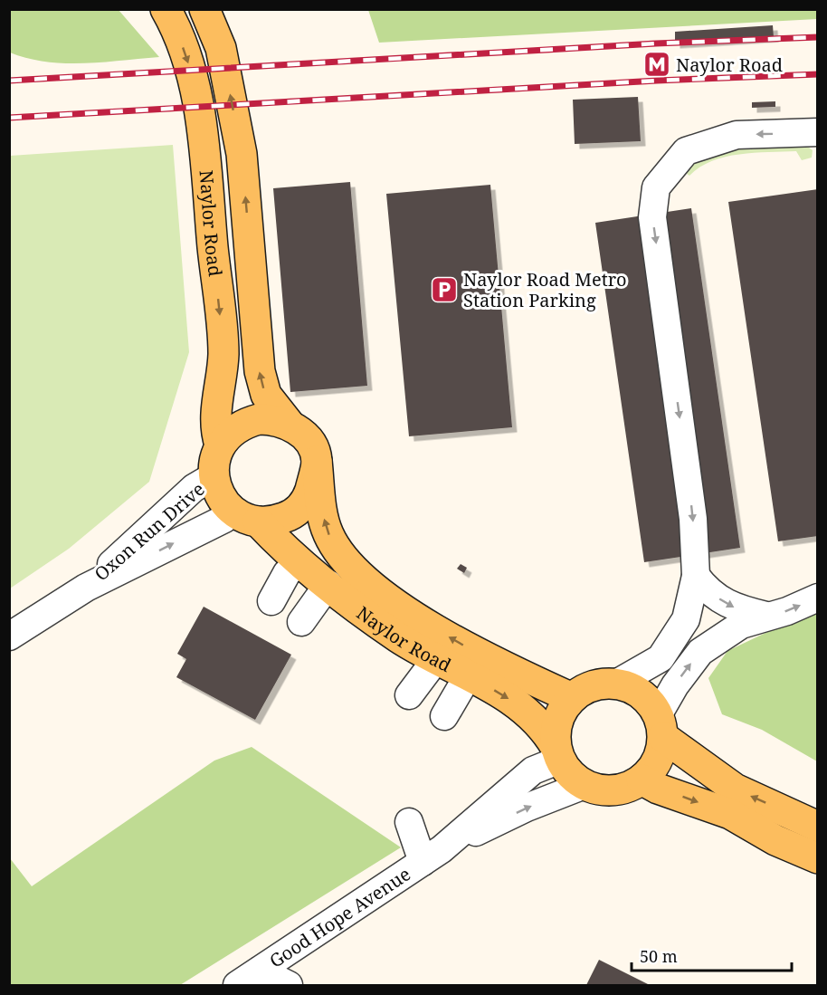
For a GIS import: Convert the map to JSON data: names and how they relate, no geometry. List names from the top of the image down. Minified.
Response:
{"streets":{"main road":["Naylor Road"],"street":["Oxon Run Drive","Good Hope Avenue"]},"crossings":[["Naylor Road","Oxon Run Drive"],["Naylor Road","Good Hope Avenue"]],"places":{"metro station":["Naylor Road"],"parking":["Naylor Road Metro Station Parking"]},"scale_bar":"50 m"}
